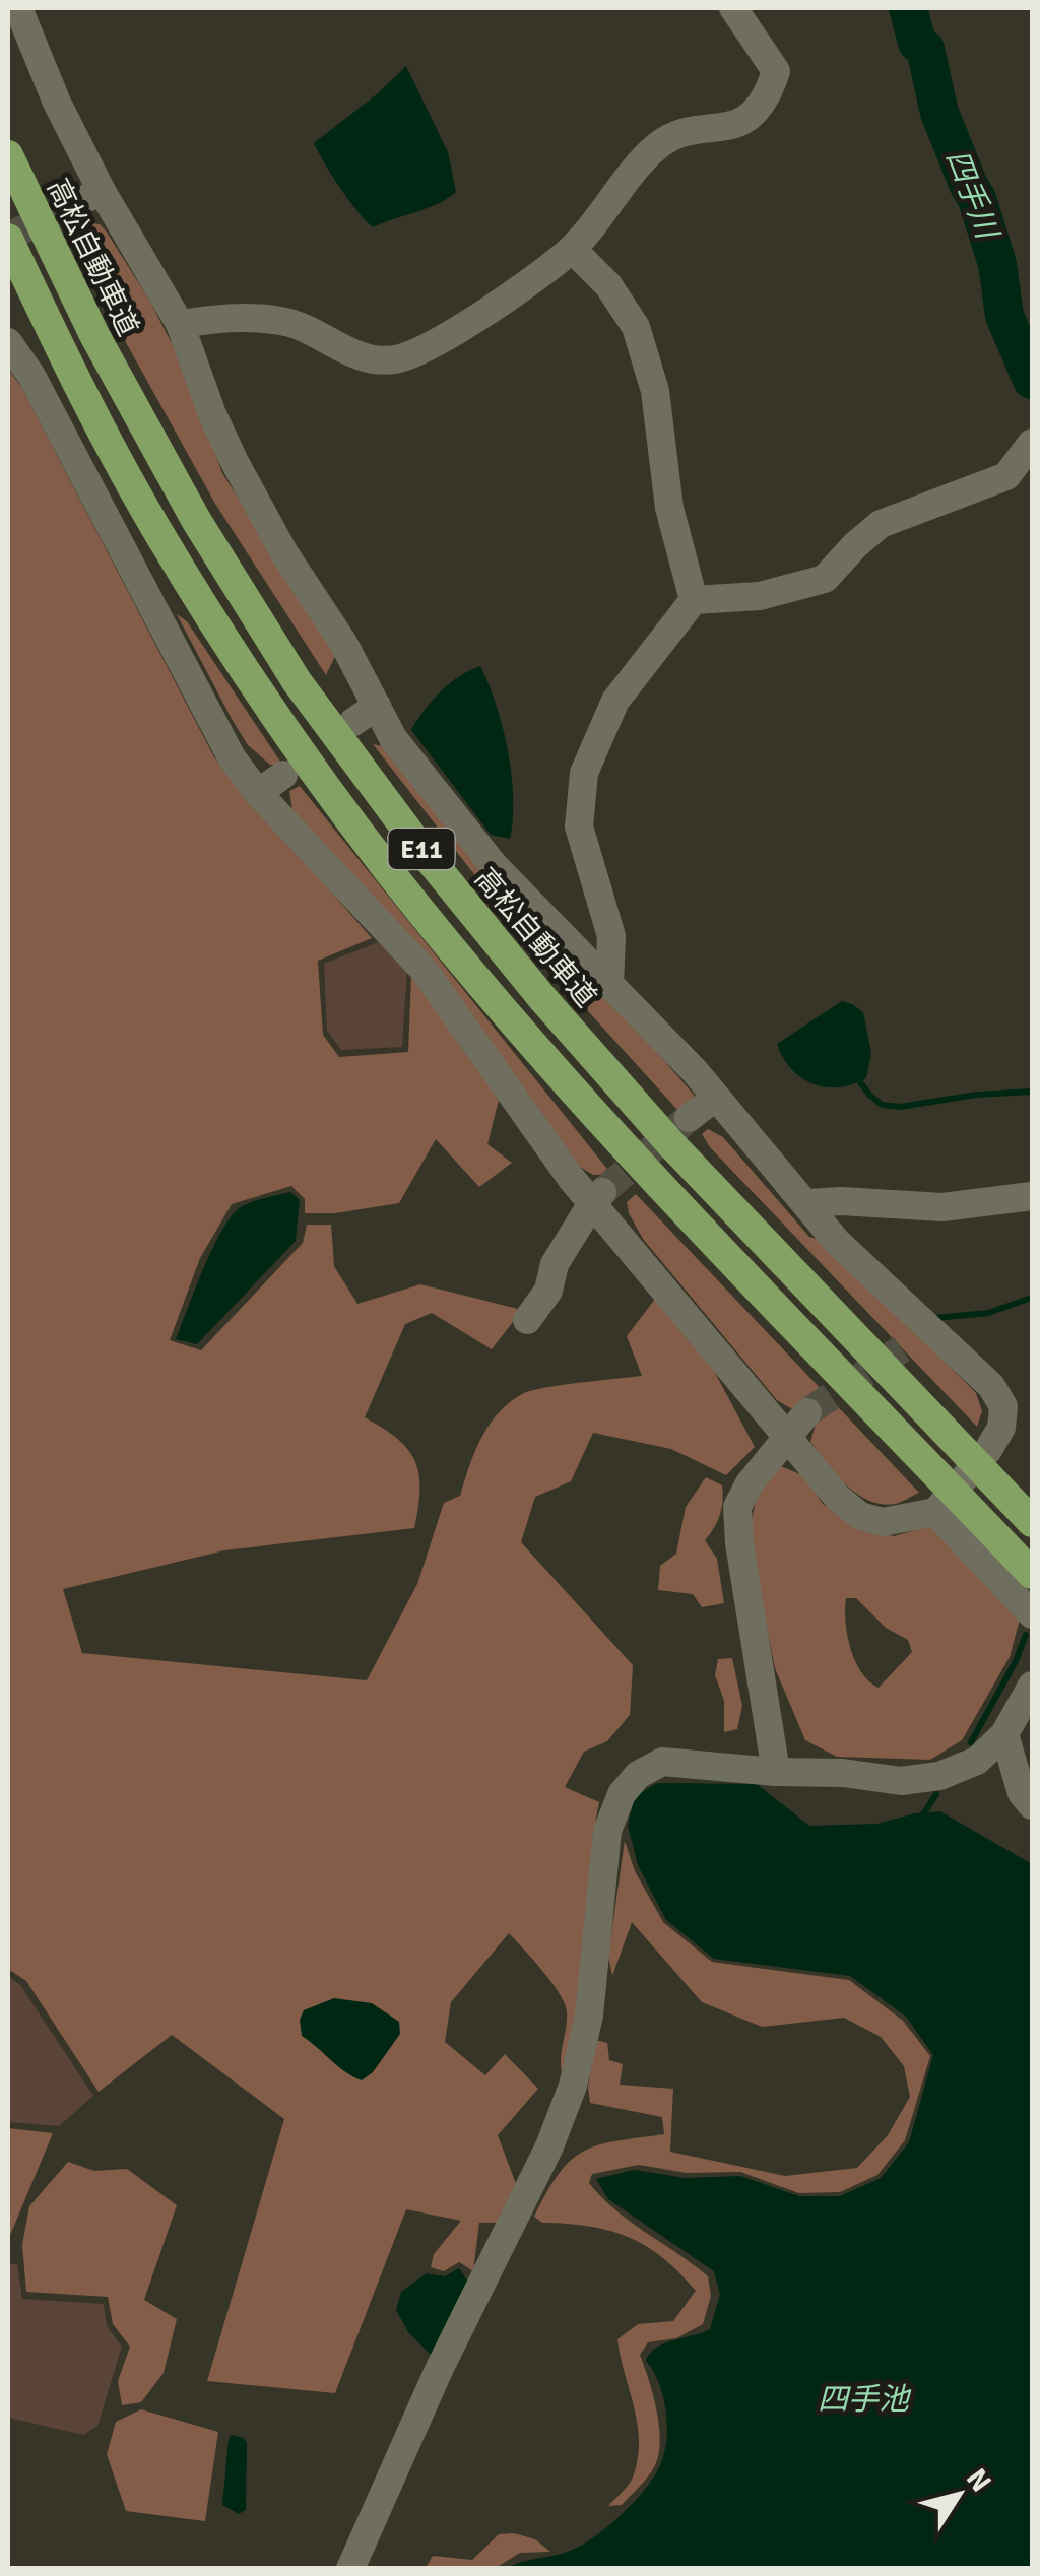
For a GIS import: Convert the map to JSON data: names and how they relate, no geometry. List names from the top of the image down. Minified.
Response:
{"streets":{"highway":["高松自動車道","E11"]},"water":["四手川","四手池"],"north":"top right"}
